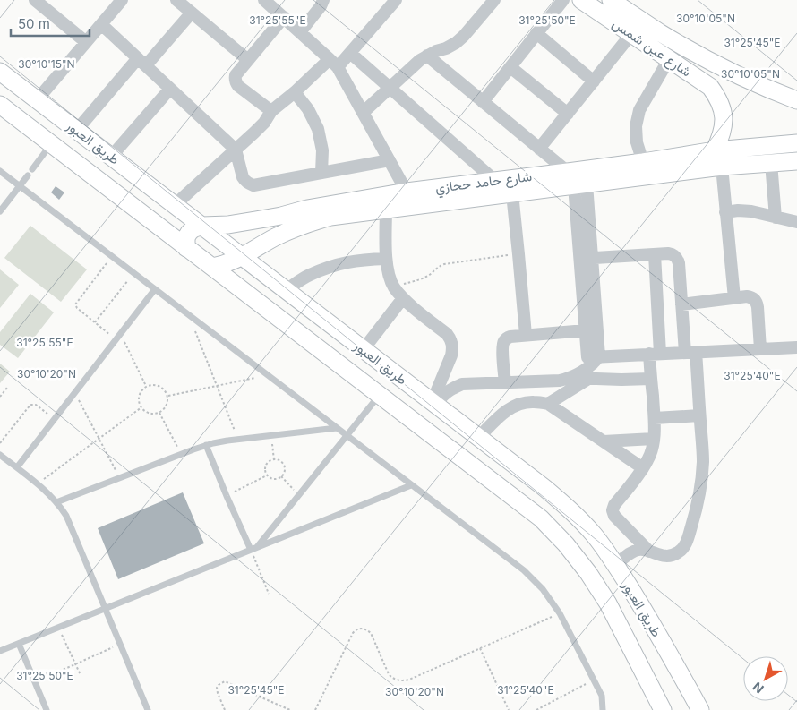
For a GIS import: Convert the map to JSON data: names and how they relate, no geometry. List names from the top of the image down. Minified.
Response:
{"streets":{"street":["شارع عين شمس","طريق العبور","شارع حامد حجازي"]},"crossings":[["شارع عين شمس","شارع حامد حجازي"],["طريق العبور","شارع حامد حجازي"]],"scale_bar":"50 m","north":"bottom left","coordinates":["30°10'05\"N","31°25'55\"E","31°25'50\"E","31°25'45\"E","30°10'15\"N","30°10'20\"N","31°25'40\"E"]}
